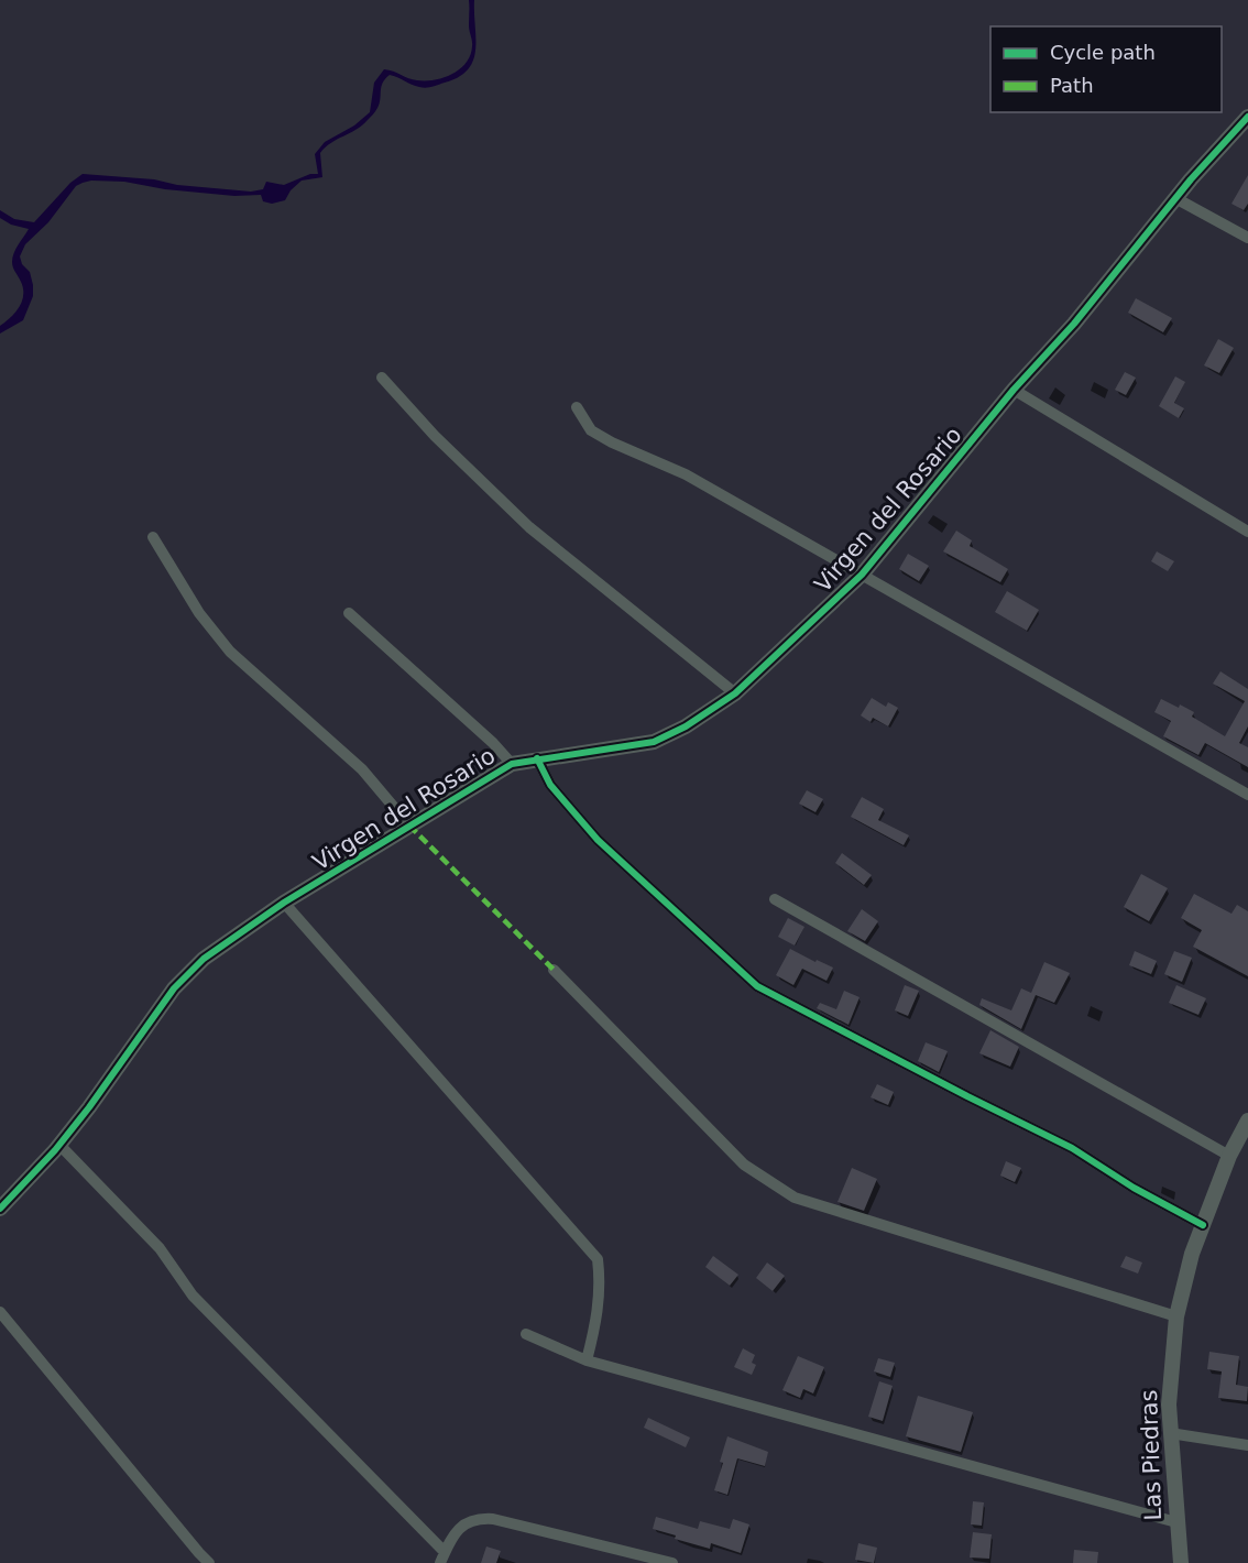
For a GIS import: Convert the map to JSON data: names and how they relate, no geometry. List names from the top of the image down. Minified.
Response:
{"streets":{"street":["Virgen del Rosario","Las Piedras"]},"legend":["Cycle path","Path"]}
